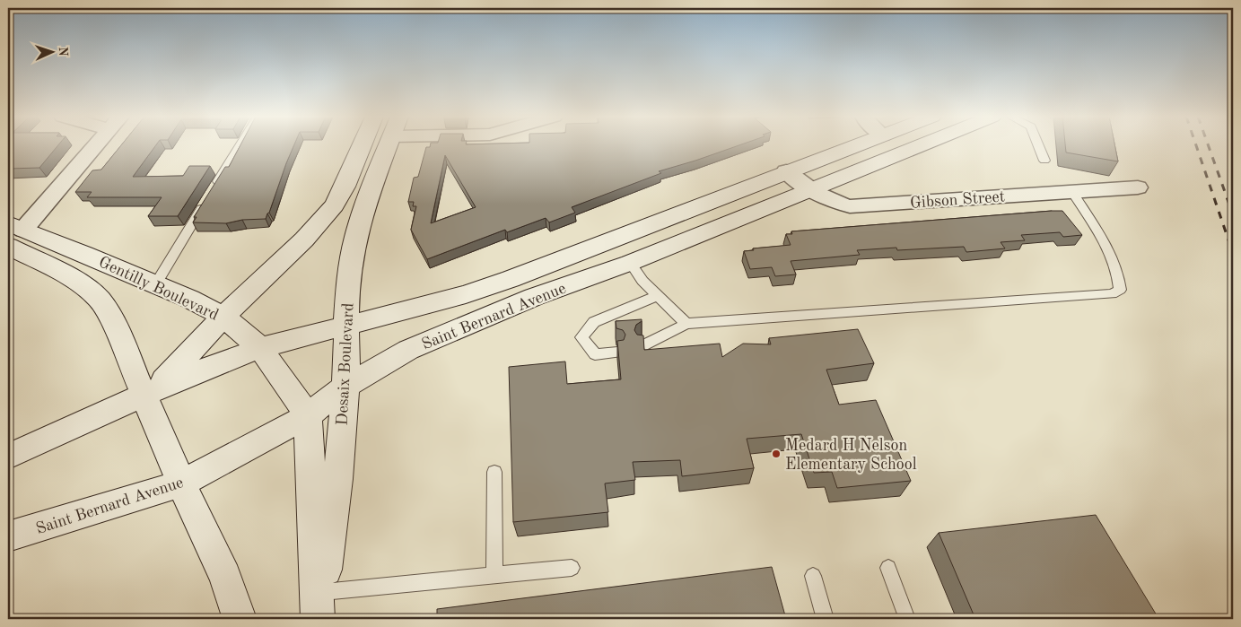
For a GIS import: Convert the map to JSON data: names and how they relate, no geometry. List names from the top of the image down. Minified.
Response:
{"streets":{"street":["Gibson Street","Gentilly Boulevard","Saint Bernard Avenue","Desaix Boulevard"]},"crossings":[["Gibson Street","Saint Bernard Avenue"],["Gentilly Boulevard","Saint Bernard Avenue"],["Saint Bernard Avenue","Desaix Boulevard"]],"places":["Medard H Nelson Elementary School"],"north":"right"}
